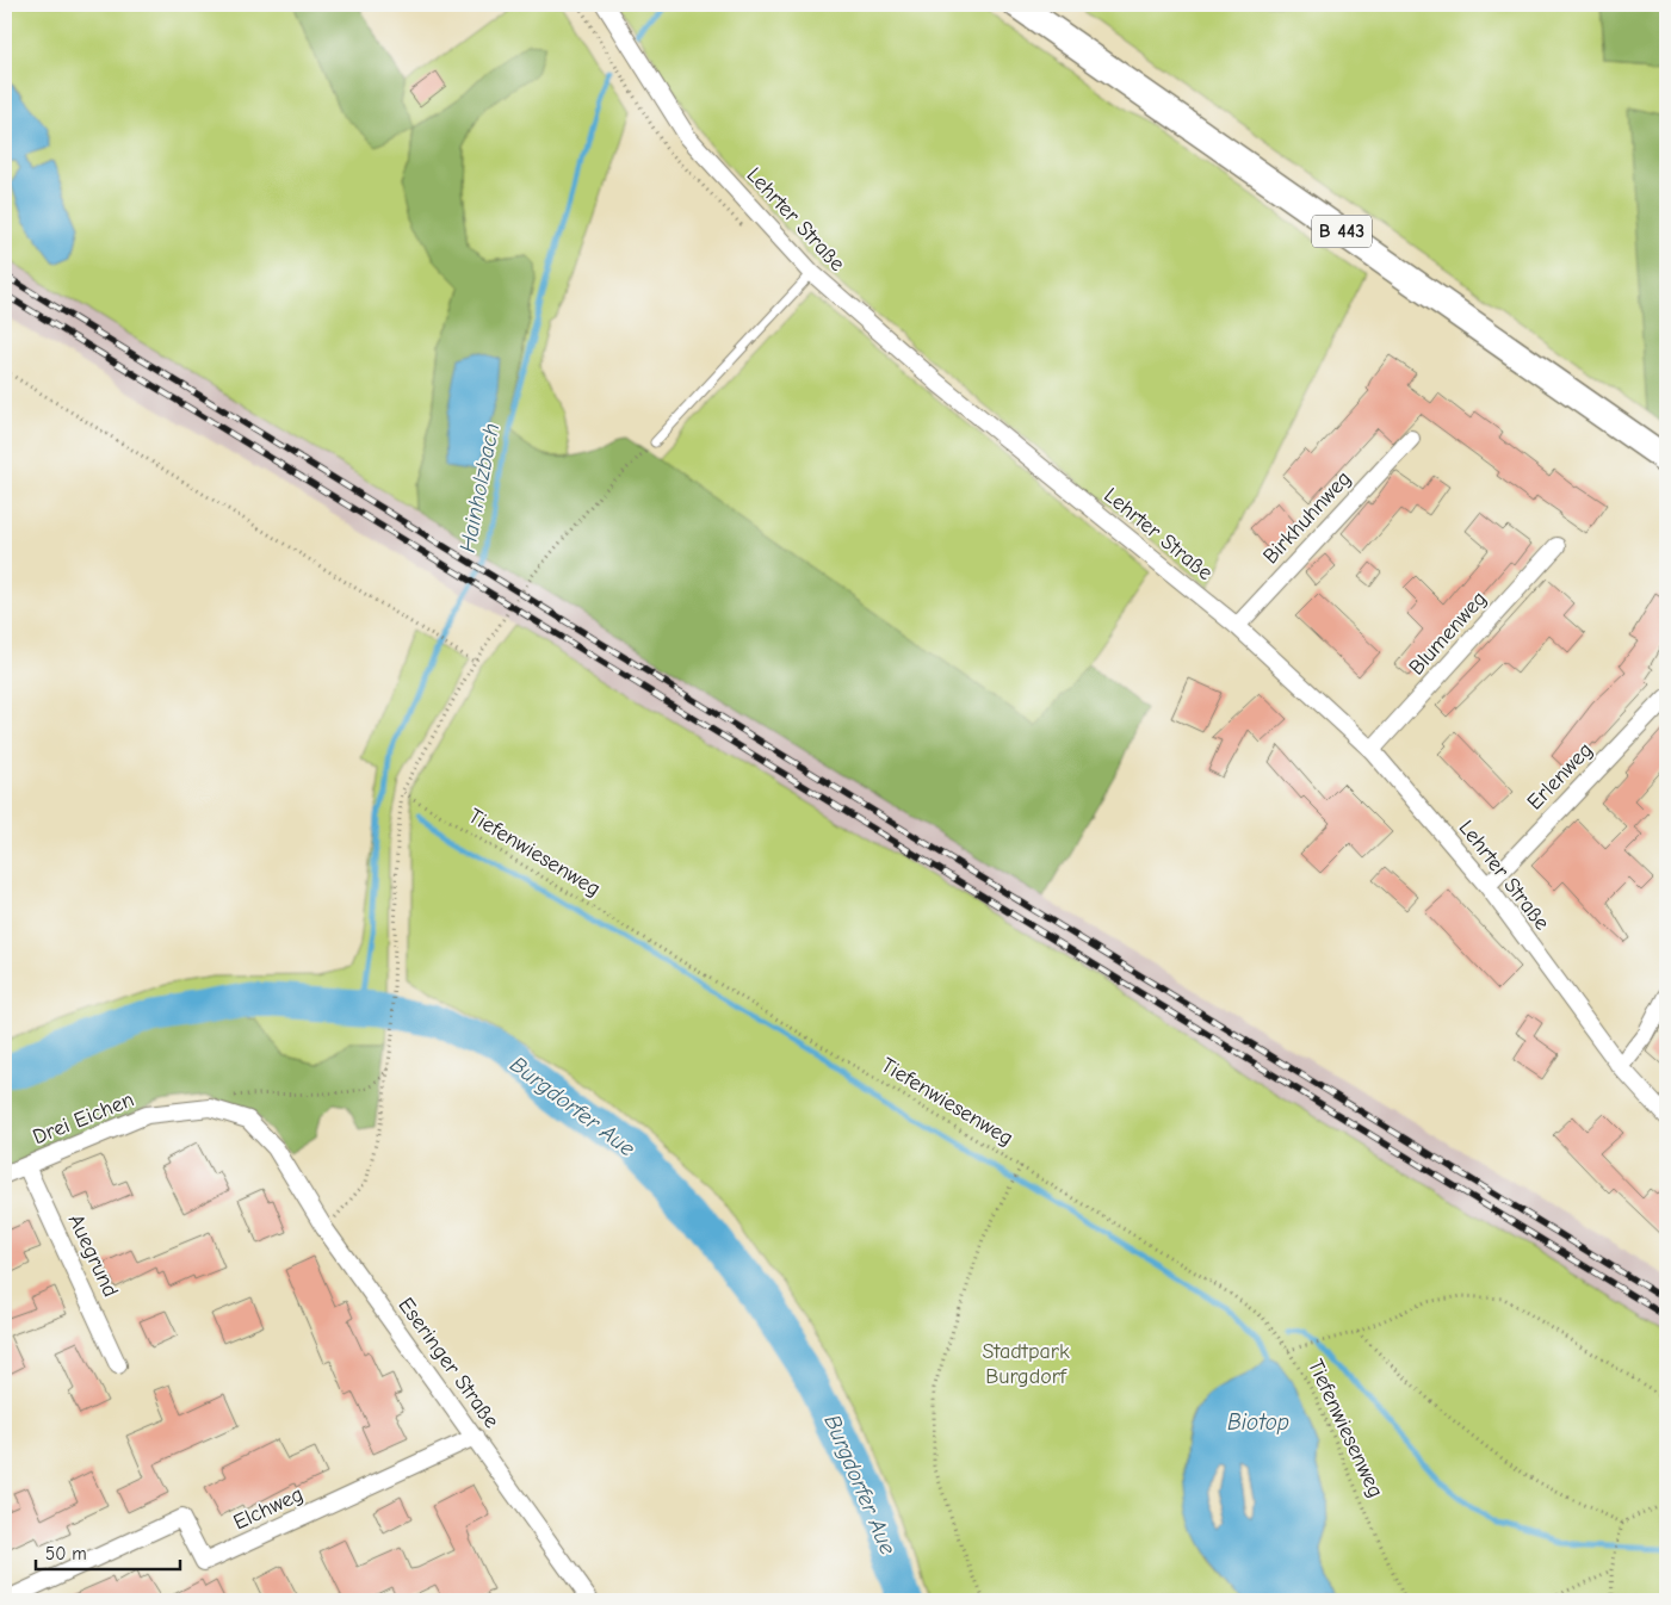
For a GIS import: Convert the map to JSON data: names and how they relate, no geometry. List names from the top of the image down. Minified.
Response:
{"streets":{"main road":["B 443"],"street":["Lehrter Straße","Birkhuhnweg","Blumenweg","Erlenweg","Drei Eichen","Auegrund","Eseringer Straße","Elchweg"],"path":["Tiefenwiesenweg"]},"crossings":[["Lehrter Straße","Birkhuhnweg"],["Lehrter Straße","Blumenweg"],["Lehrter Straße","Erlenweg"],["Drei Eichen","Auegrund"],["Drei Eichen","Eseringer Straße"],["Eseringer Straße","Elchweg"]],"water":["Hainholzbach","Burgdorfer Aue","Biotop"],"parks":["Stadtpark Burgdorf"],"scale_bar":"50 m"}
